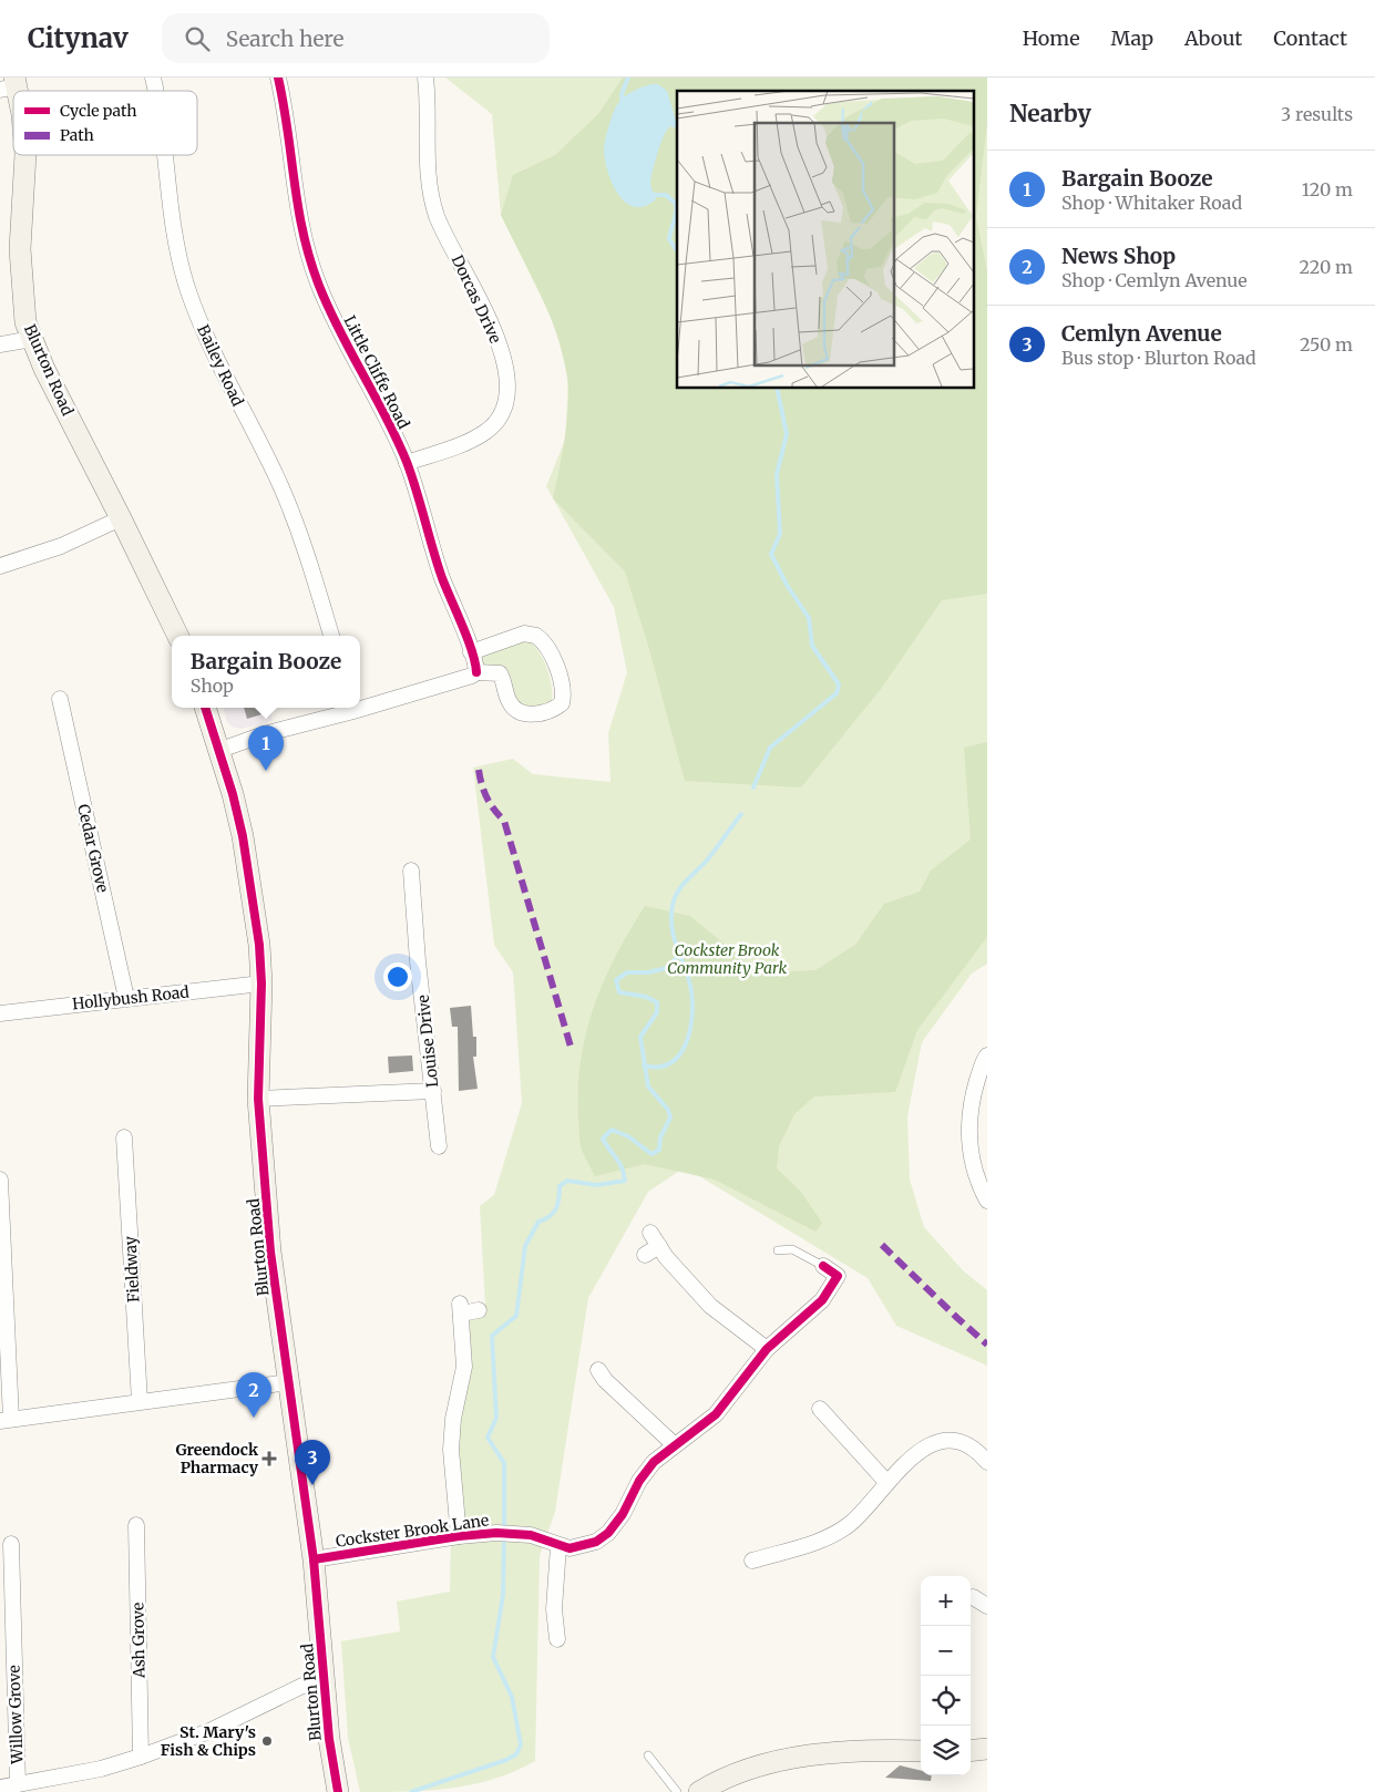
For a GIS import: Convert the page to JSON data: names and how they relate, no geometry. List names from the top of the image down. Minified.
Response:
{"streets":{"street":["Dorcas Drive","Bailey Road","Blurton Road","Little Cliffe Road","Cedar Grove","Hollybush Road","Louise Drive","Fieldway","Cockster Brook Lane","Ash Grove","Willow Grove"]},"crossings":[["Dorcas Drive","Little Cliffe Road"],["Blurton Road","Hollybush Road"],["Blurton Road","Cockster Brook Lane"],["Cedar Grove","Hollybush Road"]],"parks":["Cockster Brook Community Park"],"places":{"health":["Greendock Pharmacy"],"other":["St. Mary's Fish & Chips"]},"legend":["Cycle path","Path"],"page":{"header":"Citynav","search":"Search here","nav":["Home","Map","About","Contact"],"heading":["Nearby","3 results"],"list":[{"mark":"1","name":"Bargain Booze","note":"Shop · Whitaker Road","value":"120 m"},{"mark":"2","name":"News Shop","note":"Shop · Cemlyn Avenue","value":"220 m"},{"mark":"3","name":"Cemlyn Avenue","note":"Bus stop · Blurton Road","value":"250 m"}],"popup":["Bargain Booze","Shop"],"pins":["1","2","3"],"map_buttons":["+","−"]}}
